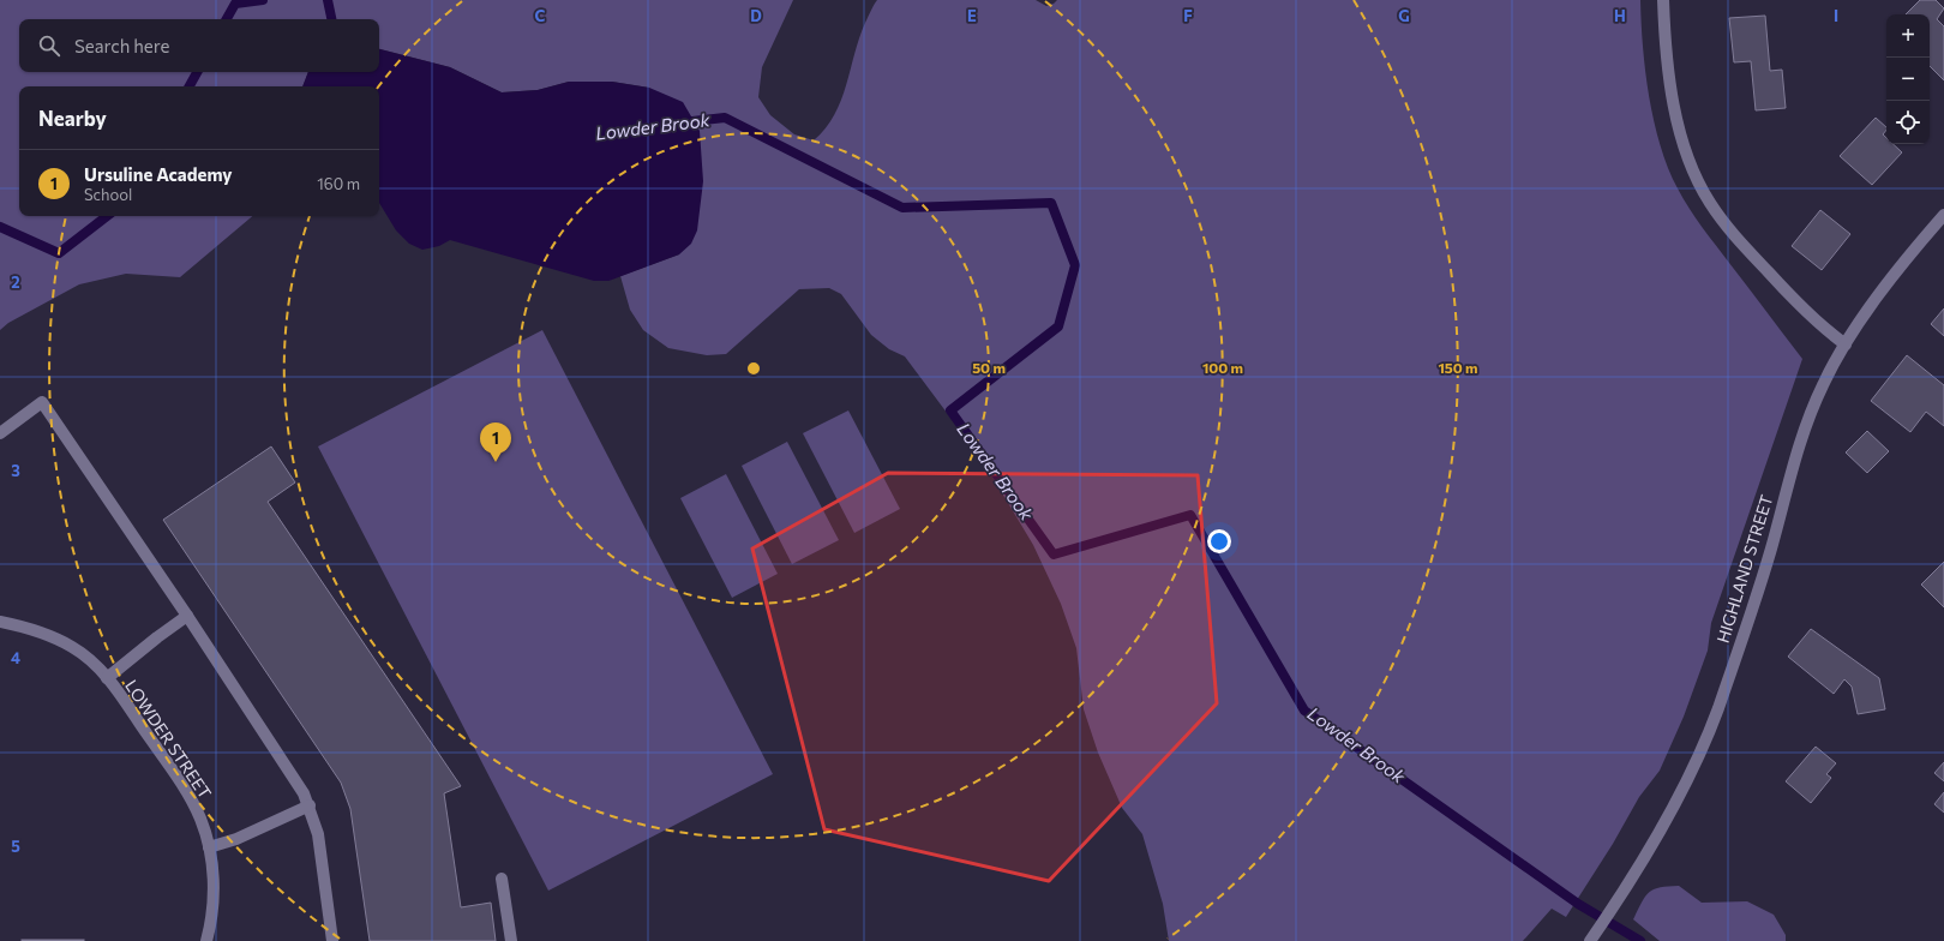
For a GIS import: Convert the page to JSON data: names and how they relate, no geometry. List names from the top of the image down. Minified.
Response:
{"streets":{"street":["HIGHLAND STREET","LOWDER STREET"]},"water":["Lowder Brook"],"page":{"map_buttons":["+","−"],"search":"Search here","heading":"Nearby","list":[{"mark":"1","name":"Ursuline Academy","note":"School","value":"160 m"}],"pins":"1"},"grid":{"columns":["C","D","E","F","G","H","I"],"rows":["2","3","4","5"]},"rings":["50 m","100 m","150 m"]}
